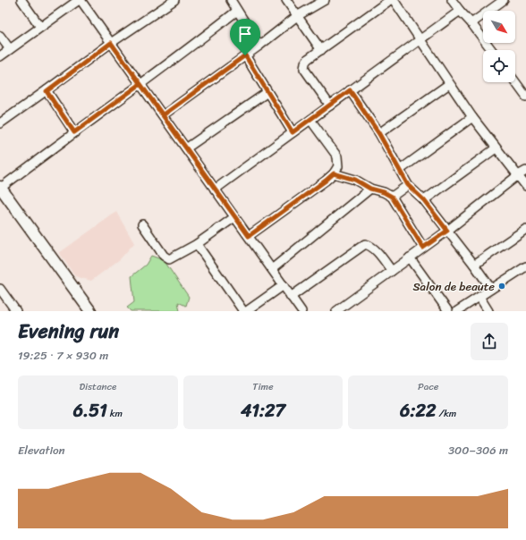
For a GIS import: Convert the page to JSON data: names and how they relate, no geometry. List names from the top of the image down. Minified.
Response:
{"places":["Salon de beaute"],"north":"bottom right","page":{"heading":["Evening run","19:25 · 7 × 930 m"],"stats":[["Distance","6.51 km"],["Time","41:27"],["Pace","6:22 /km"]],"chart":["Elevation","300–306 m"]}}
